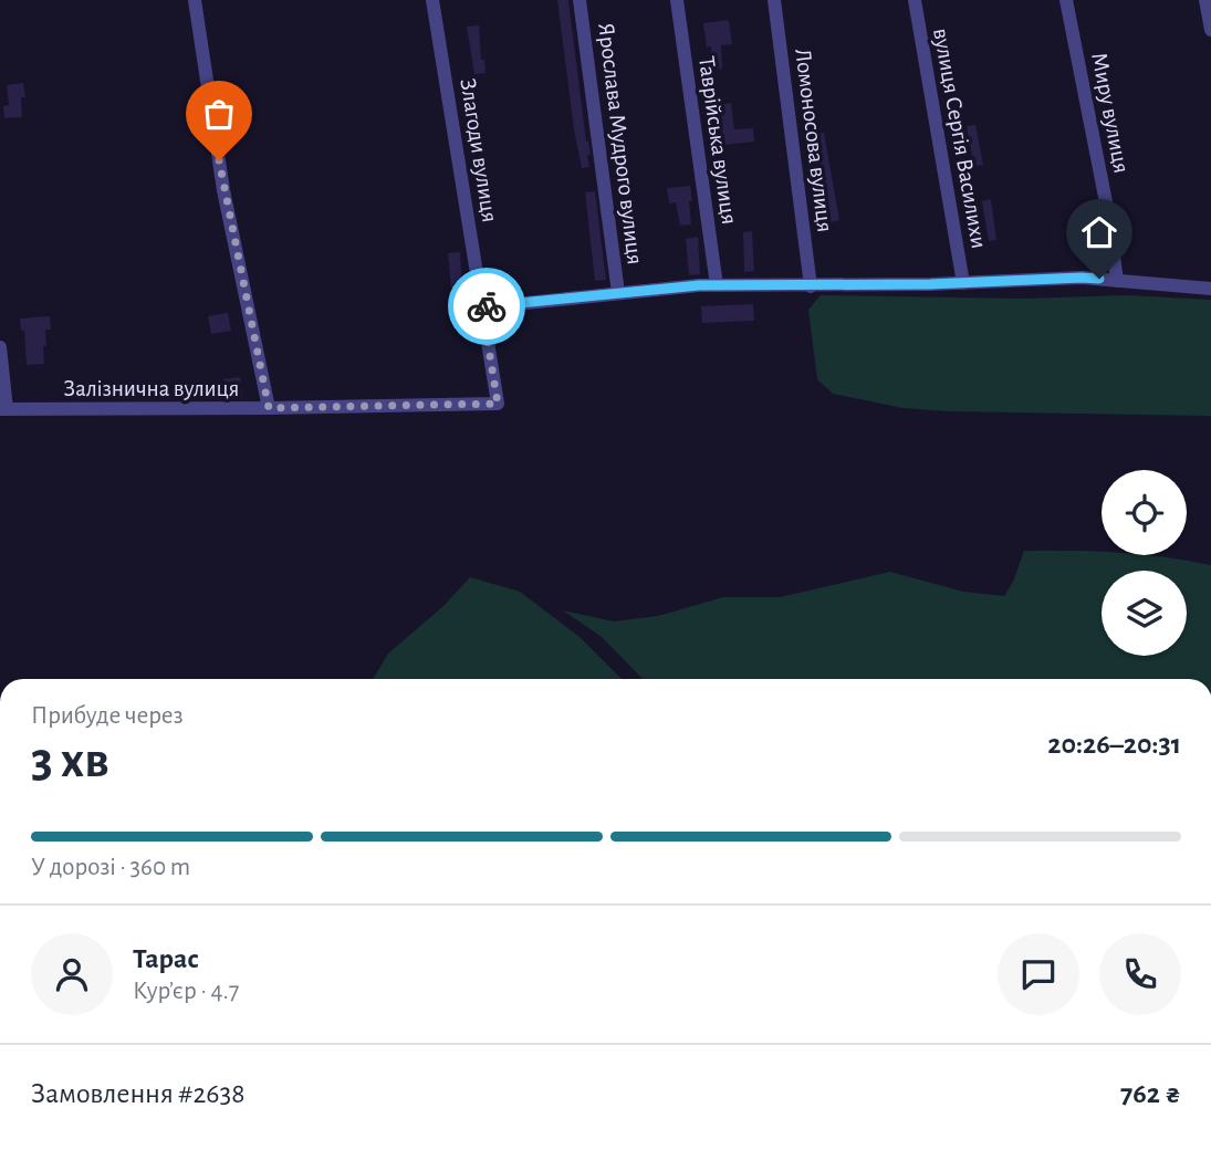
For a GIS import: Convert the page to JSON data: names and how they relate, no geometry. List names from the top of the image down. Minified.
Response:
{"streets":{"street":["Миру вулиця","вулиця Сергія Василихи","Таврійська вулиця","Ломоносова вулиця","Ярослава Мудрого вулиця","Злагоди вулиця","Залізнична вулиця"]},"crossings":[["Злагоди вулиця","Залізнична вулиця"]],"page":{"heading":["3 хв","Прибуде через","20:26–20:31"],"panel":["Тарас","Кур’єр · 4.7","Замовлення #2638","762 ₴"],"bar":"У дорозі · 360 m"}}
